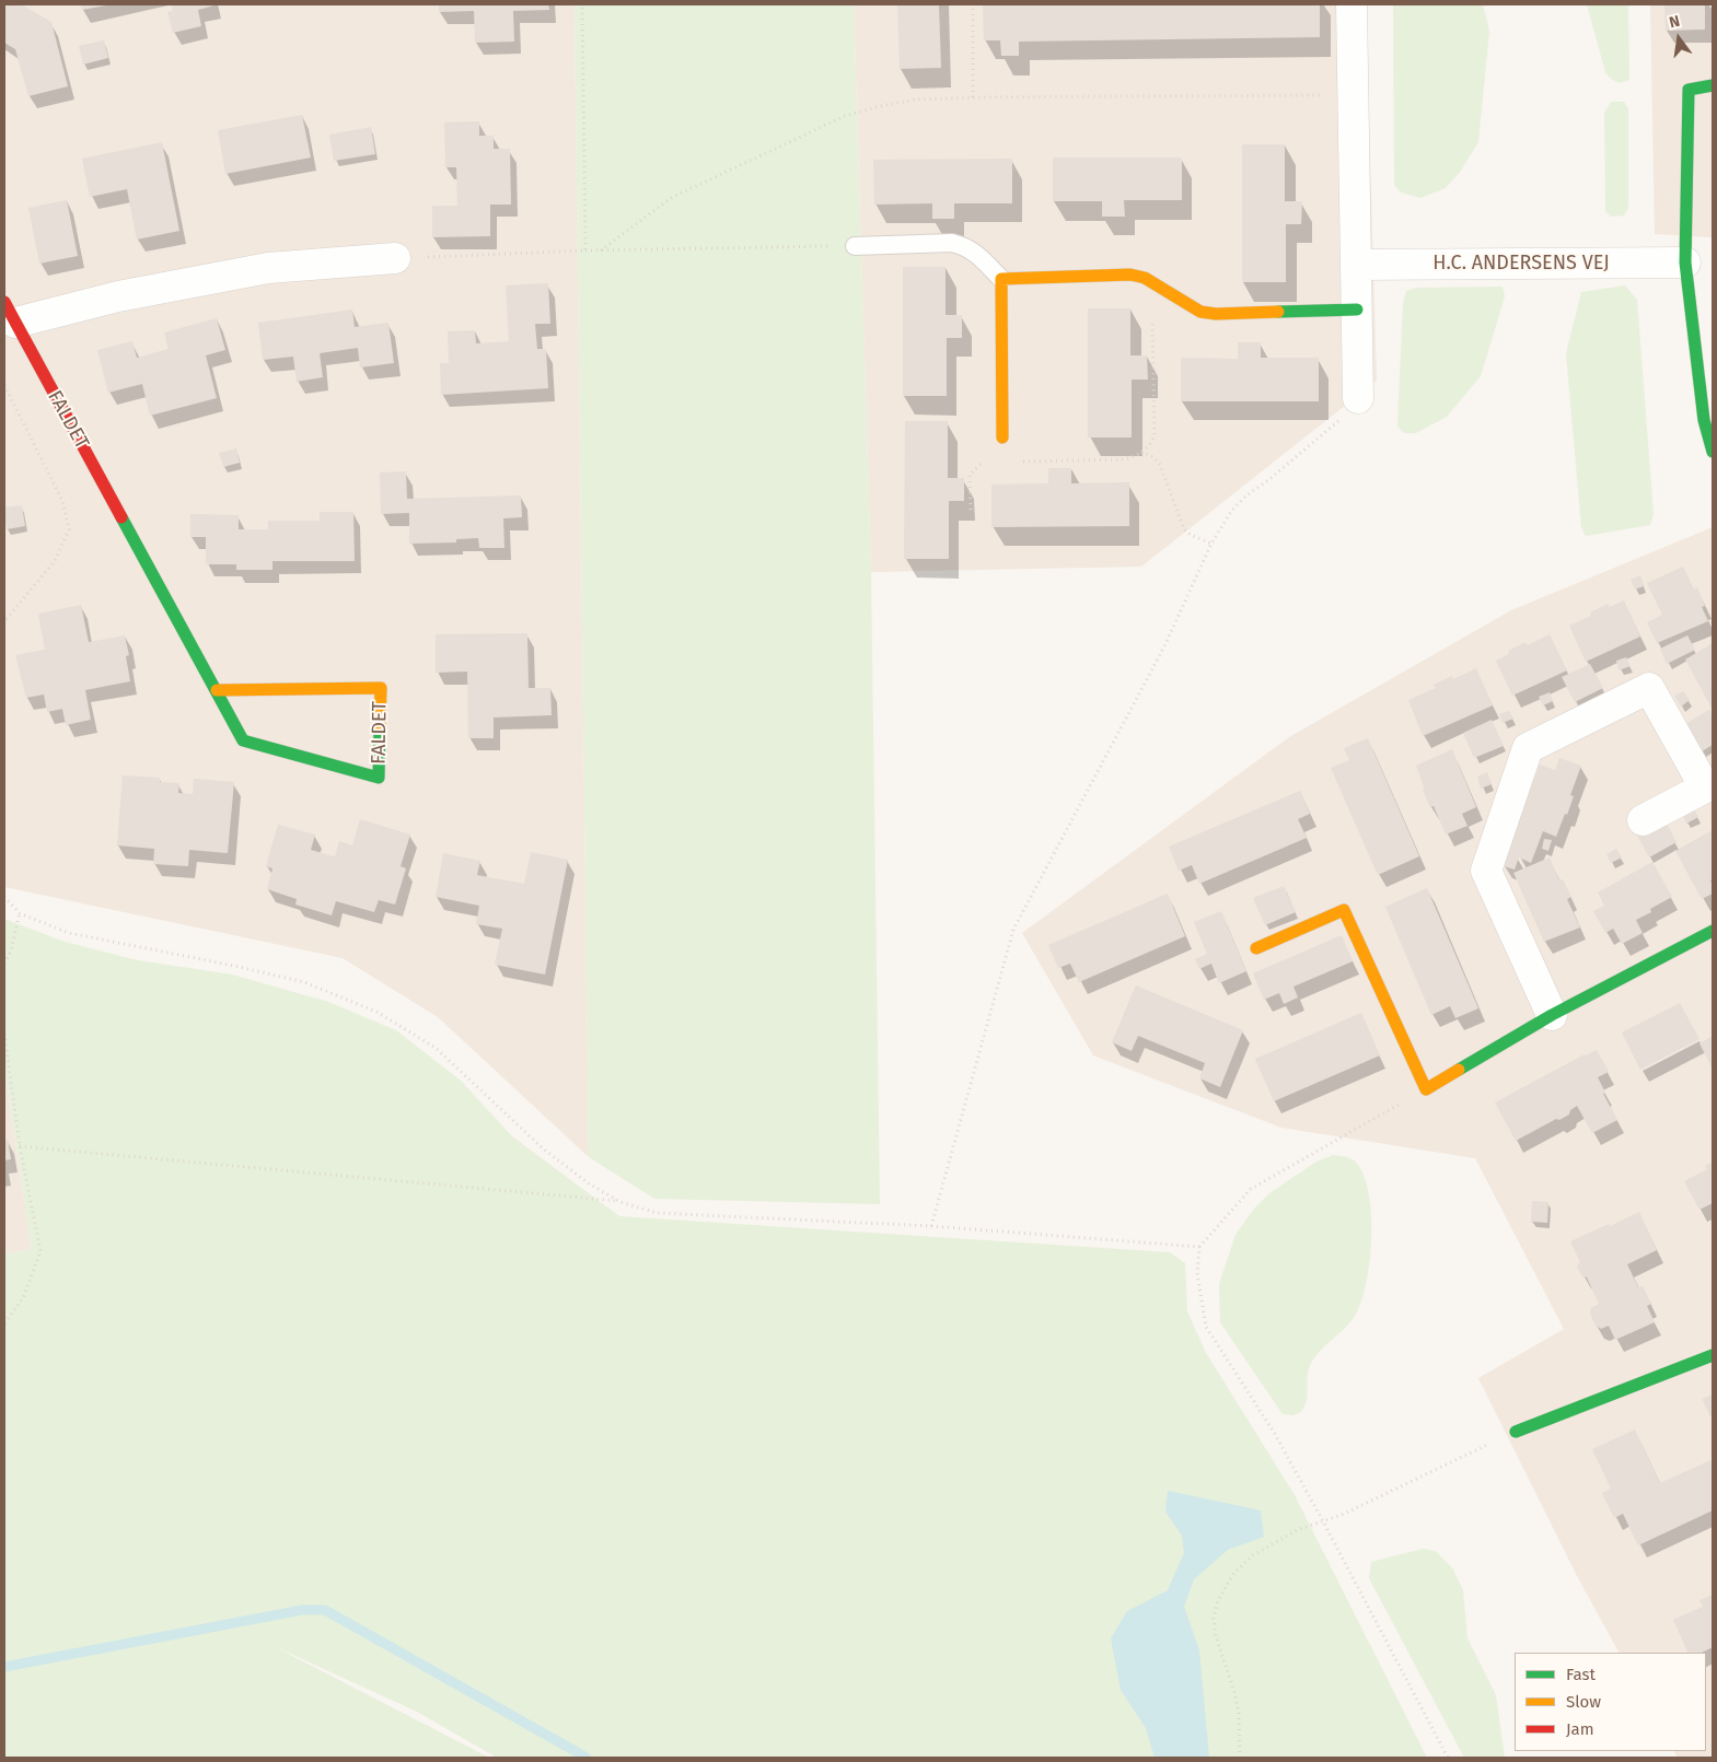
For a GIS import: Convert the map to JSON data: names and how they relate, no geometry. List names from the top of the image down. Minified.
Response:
{"streets":{"street":["H.C. ANDERSENS VEJ","FALDET"]},"legend":["Fast","Slow","Jam"],"north":"top"}
